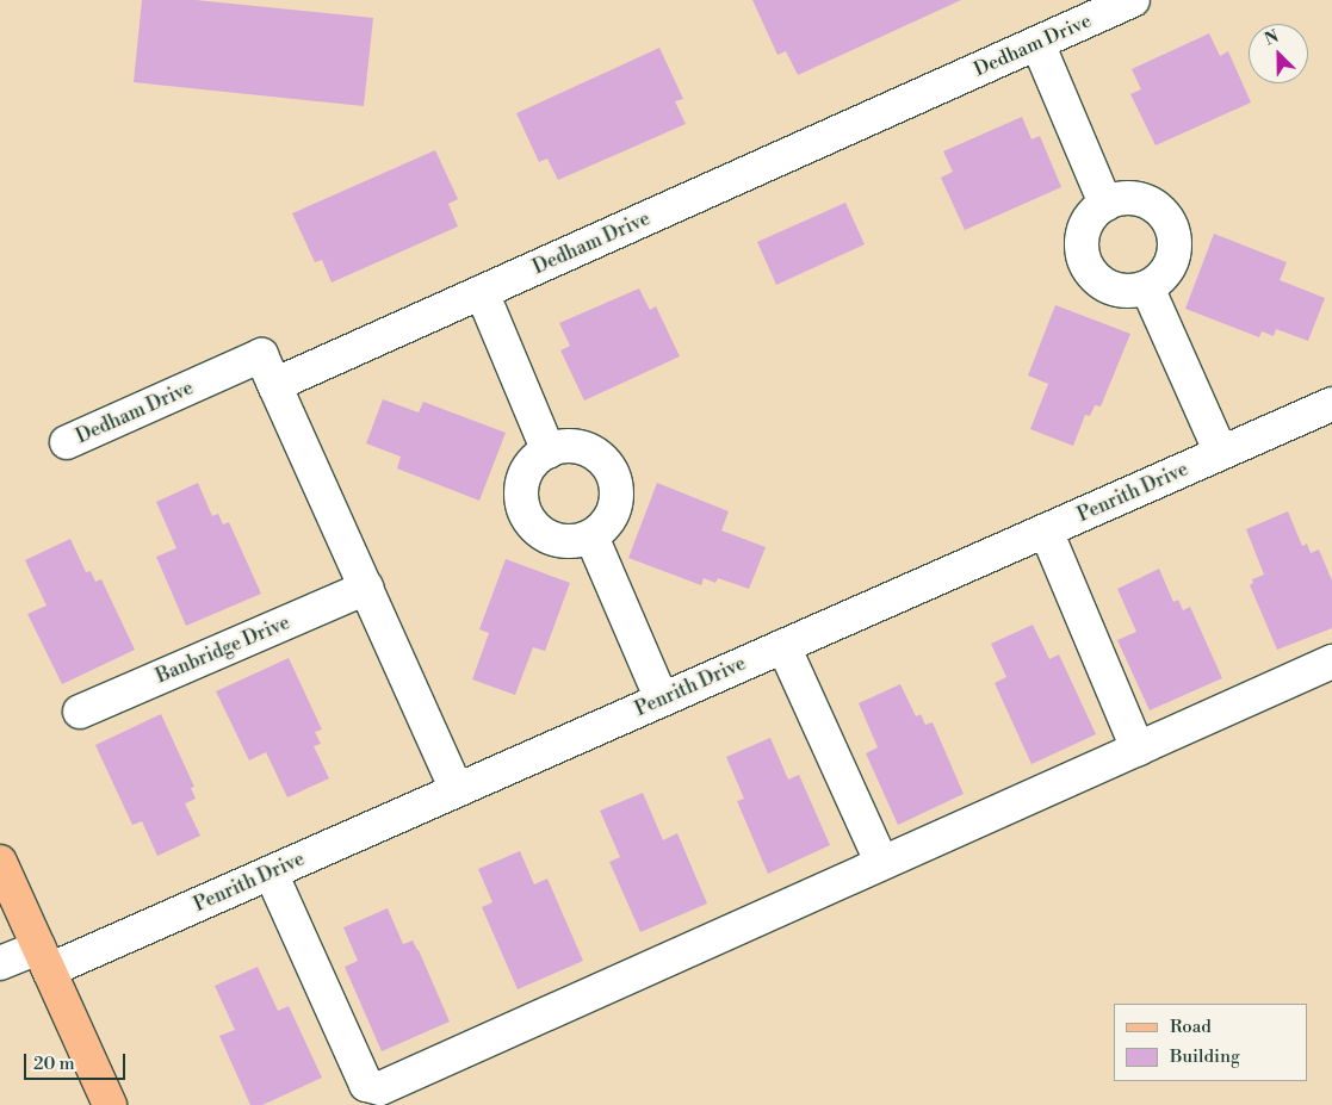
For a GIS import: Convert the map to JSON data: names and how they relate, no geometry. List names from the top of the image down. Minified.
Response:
{"streets":{"street":["Dedham Drive","Penrith Drive","Banbridge Drive"]},"legend":["Road","Building"],"scale_bar":"20 m","north":"top left"}
